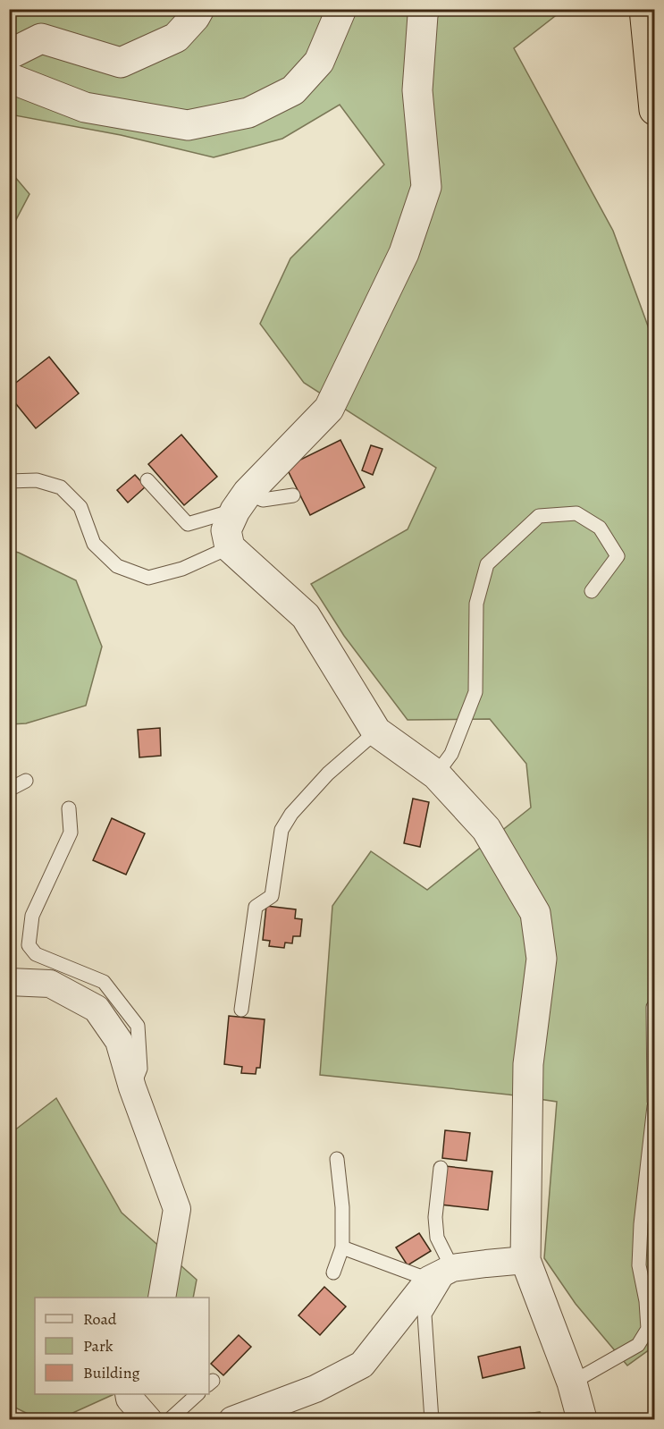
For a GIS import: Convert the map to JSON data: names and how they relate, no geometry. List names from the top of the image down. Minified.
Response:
{"legend":["Road","Park","Building"]}
